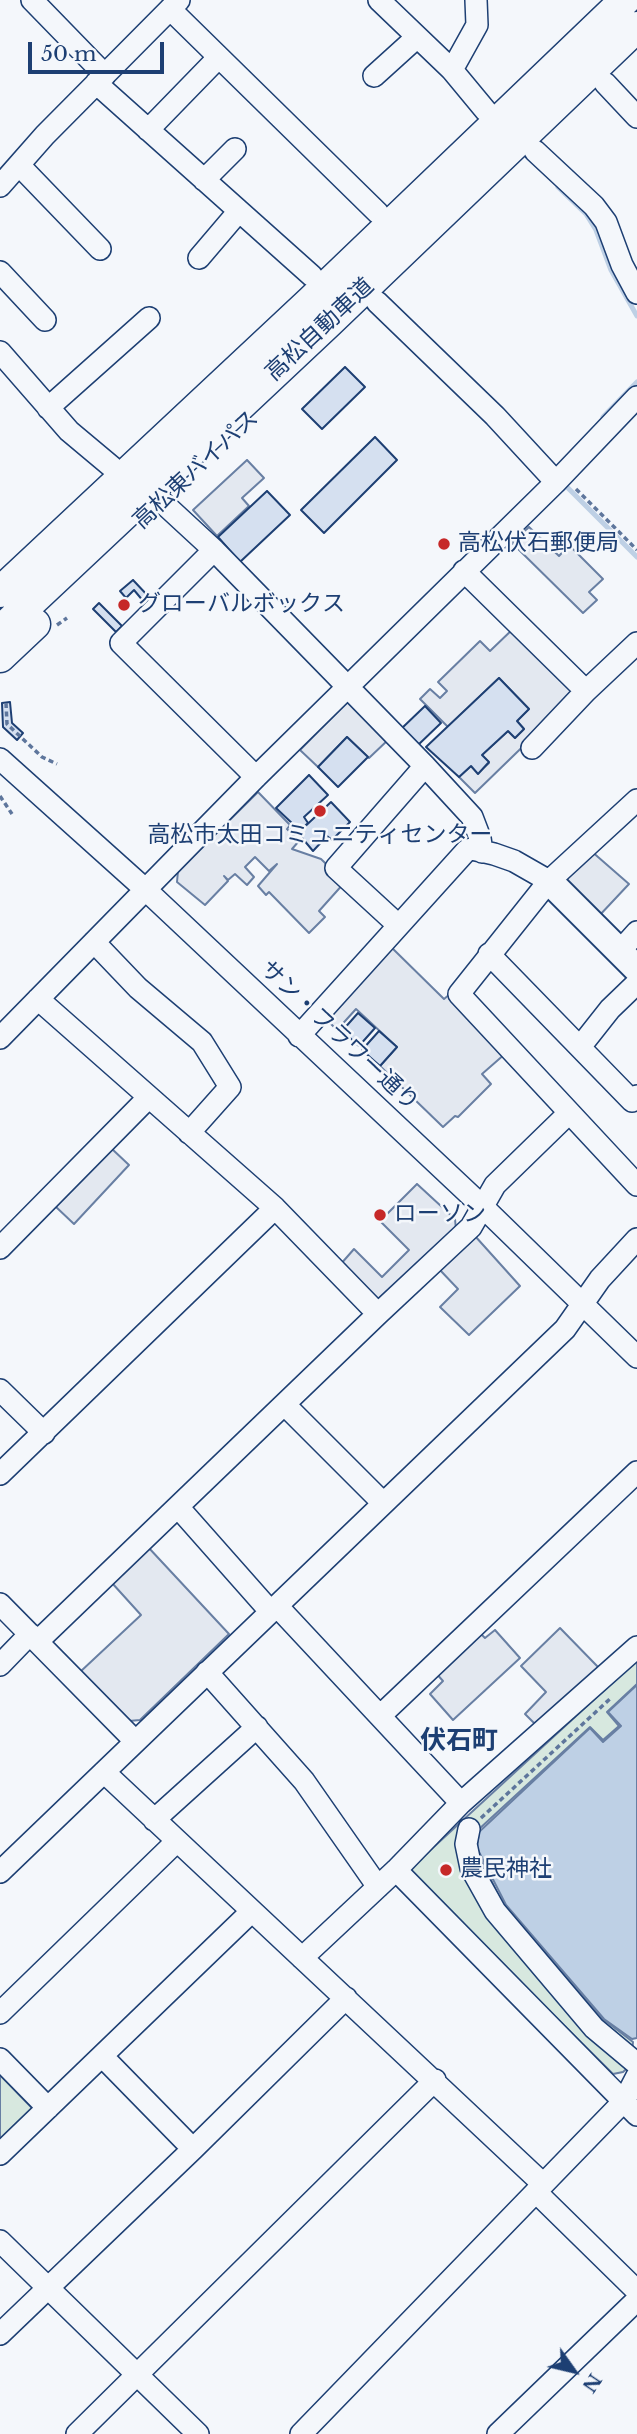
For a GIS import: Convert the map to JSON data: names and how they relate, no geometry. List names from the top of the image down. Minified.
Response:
{"streets":{"highway":["高松自動車道","高松東バイパス"],"street":["サン・フラワー通り"]},"districts":["伏石町"],"places":["高松伏石郵便局","グローバルボックス","高松市太田コミュニティセンター","ローソン","農民神社"],"scale_bar":"50 m","north":"bottom right"}
